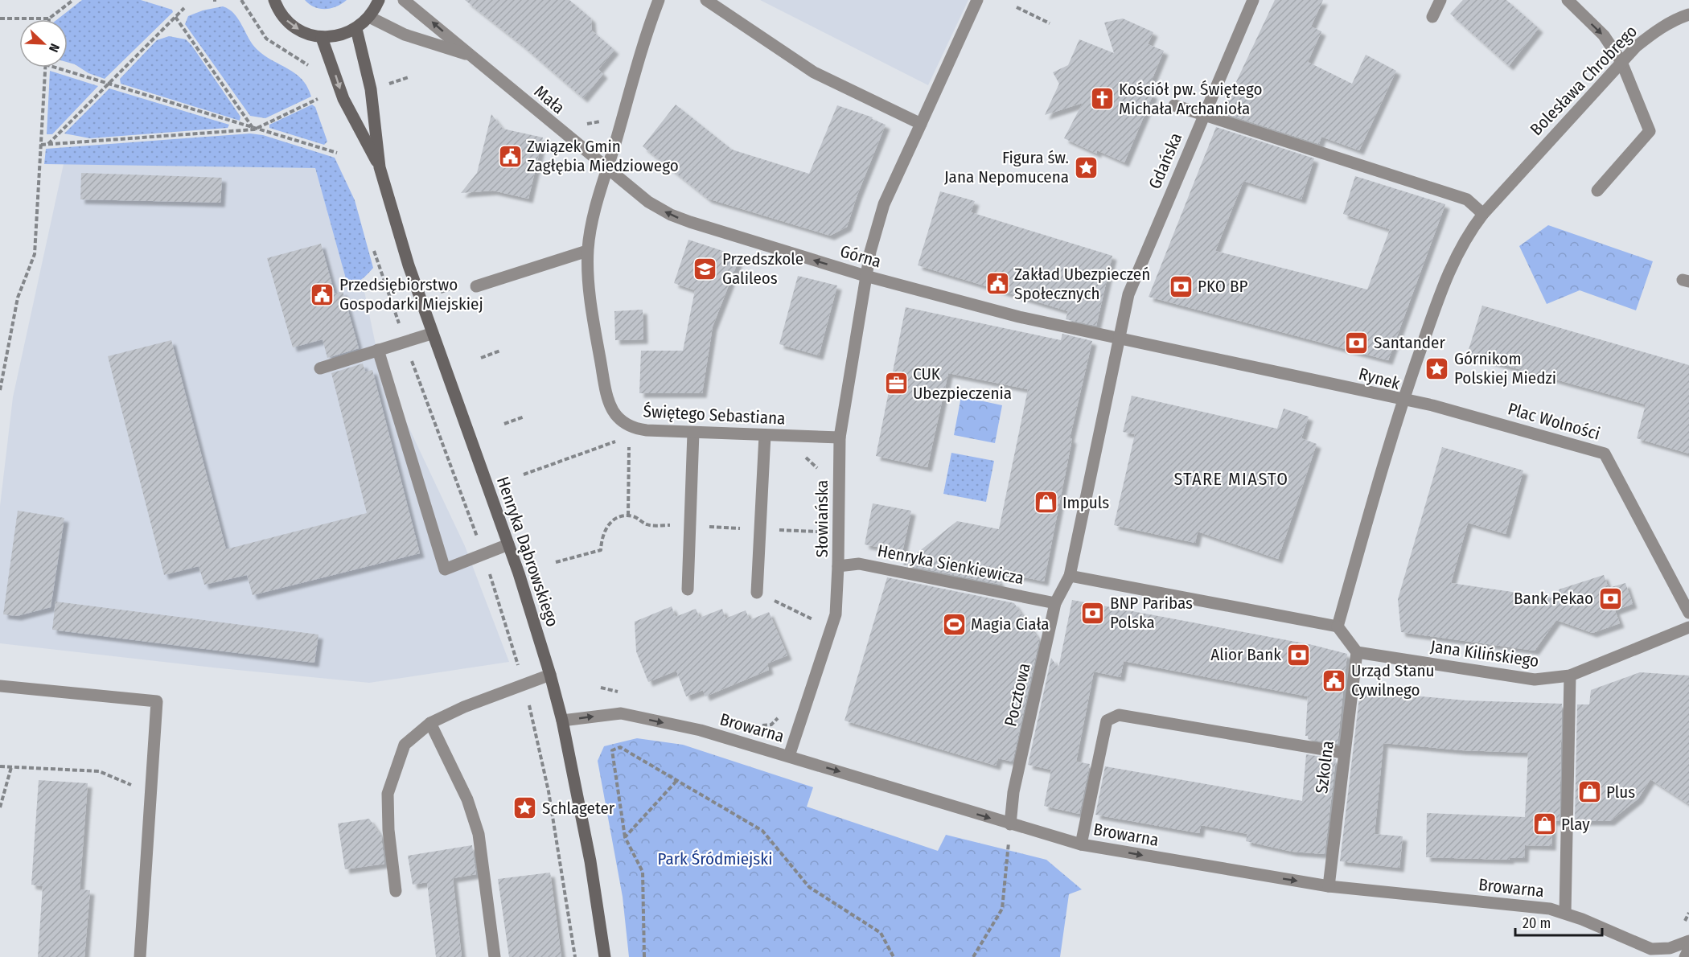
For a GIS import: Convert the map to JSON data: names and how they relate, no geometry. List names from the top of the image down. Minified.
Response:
{"streets":{"street":["Bolesława Chrobrego","Mała","Gdańska","Górna","Rynek","Świętego Sebastiana","Plac Wolności","Słowiańska","Henryka Dąbrowskiego","Henryka Sienkiewicza","Jana Kilińskiego","Pocztowa","Browarna","Szkolna"]},"crossings":[["Mała","Górna"],["Mała","Świętego Sebastiana"],["Gdańska","Górna"],["Gdańska","Rynek"],["Górna","Rynek"],["Górna","Świętego Sebastiana"],["Górna","Słowiańska"],["Rynek","Plac Wolności"],["Świętego Sebastiana","Słowiańska"],["Słowiańska","Henryka Sienkiewicza"],["Słowiańska","Browarna"],["Henryka Dąbrowskiego","Browarna"],["Henryka Sienkiewicza","Pocztowa"],["Jana Kilińskiego","Szkolna"],["Pocztowa","Browarna"],["Browarna","Szkolna"]],"one_way":["Górna","Browarna"],"districts":["STARE MIASTO"],"parks":["Park Śródmiejski"],"places":{"church":["Kościół pw. Świętego Michała Archanioła"],"public building":["Związek Gmin Zagłębia Miedziowego","Zakład Ubezpieczeń Społecznych","Przedsiębiorstwo Gospodarki Miejskiej","Urząd Stanu Cywilnego"],"place":["Figura św. Jana Nepomucena","Górnikom Polskiej Miedzi","Schlageter"],"school or university":["Przedszkole Galileos"],"bank":["PKO BP","Santander","Bank Pekao","BNP Paribas Polska","Alior Bank"],"office":["CUK Ubezpieczenia"],"shop":["Impuls","Plus","Play"],"sports":["Magia Ciała"]},"scale_bar":"20 m","north":"bottom right"}
